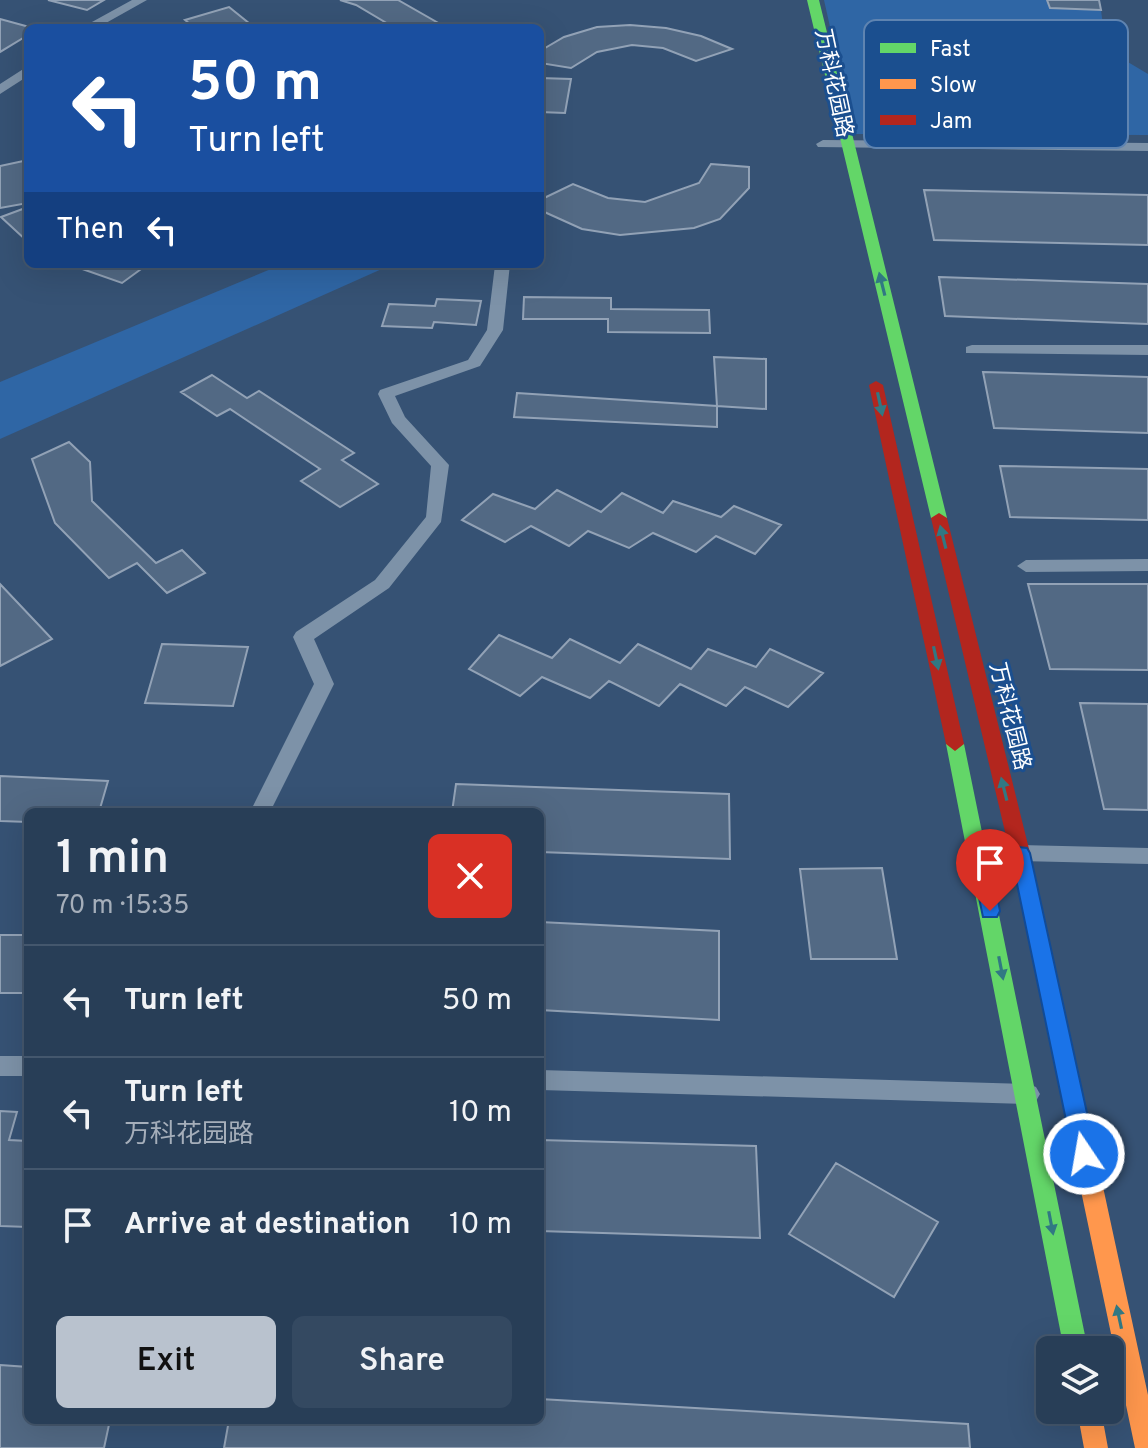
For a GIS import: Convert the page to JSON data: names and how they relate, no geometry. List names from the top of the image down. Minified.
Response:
{"streets":{"street":["万科花园路"]},"legend":["Fast","Slow","Jam"],"page":{"turn":["50 m","Turn left"],"then":"Then","heading":["1 min","70 m · 15:35"],"list":[{"name":"Turn left","value":"50 m"},{"name":"Turn left","note":"万科花园路","value":"10 m"},{"name":"Arrive at destination","value":"10 m"}],"buttons":["Exit","Share"]}}
